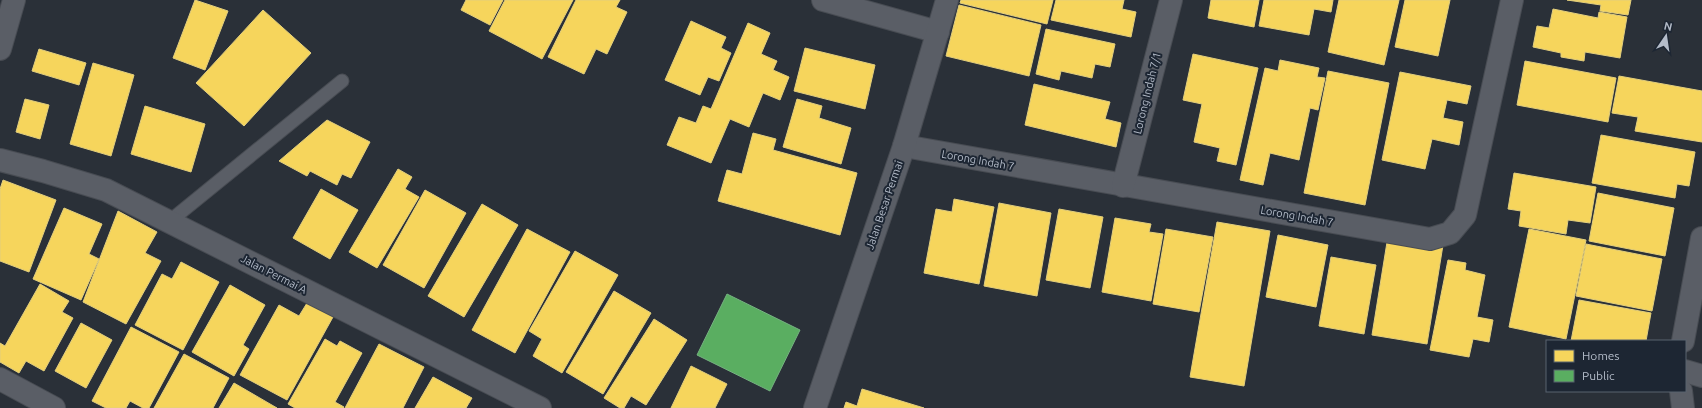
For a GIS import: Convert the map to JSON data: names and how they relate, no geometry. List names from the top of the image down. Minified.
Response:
{"streets":{"street":["Lorong Indah 7/1","Lorong Indah 7","Jalan Besar Permai","Jalan Permai A"]},"crossings":[["Lorong Indah 7/1","Lorong Indah 7"],["Lorong Indah 7","Jalan Besar Permai"]],"legend":["Homes","Public"],"north":"top"}
